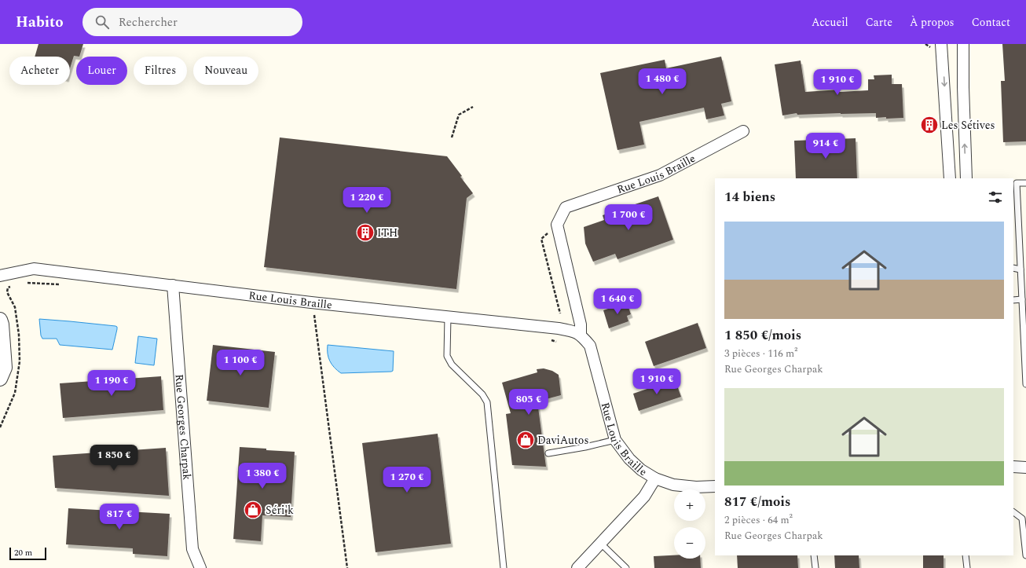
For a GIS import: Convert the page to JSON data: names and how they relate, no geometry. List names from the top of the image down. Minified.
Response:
{"streets":{"street":["Rue Louis Braille","Rue Georges Charpak"]},"crossings":[["Rue Louis Braille","Rue Georges Charpak"]],"places":{"building":["Les Sétives","ITH"],"shop":["DaviAutos","Séri'k"]},"scale_bar":"20 m","page":{"header":"Habito","search":"Rechercher","nav":["Accueil","Carte","À propos","Contact"],"chip":["Acheter","Louer","Filtres","Nouveau"],"price":["1 480 €","1 910 €","914 €","1 220 €","1 700 €","1 640 €","1 100 €","1 910 €","1 190 €","805 €","1 850 €","1 380 €","1 270 €","817 €"],"heading":"14 biens","list":[{"name":"1 850 €/mois","note":"3 pièces · 116 m² · Rue Georges Charpak"},{"name":"817 €/mois","note":"2 pièces · 64 m² · Rue Georges Charpak"}],"map_buttons":["+","−"],"scale":"20 m"}}
